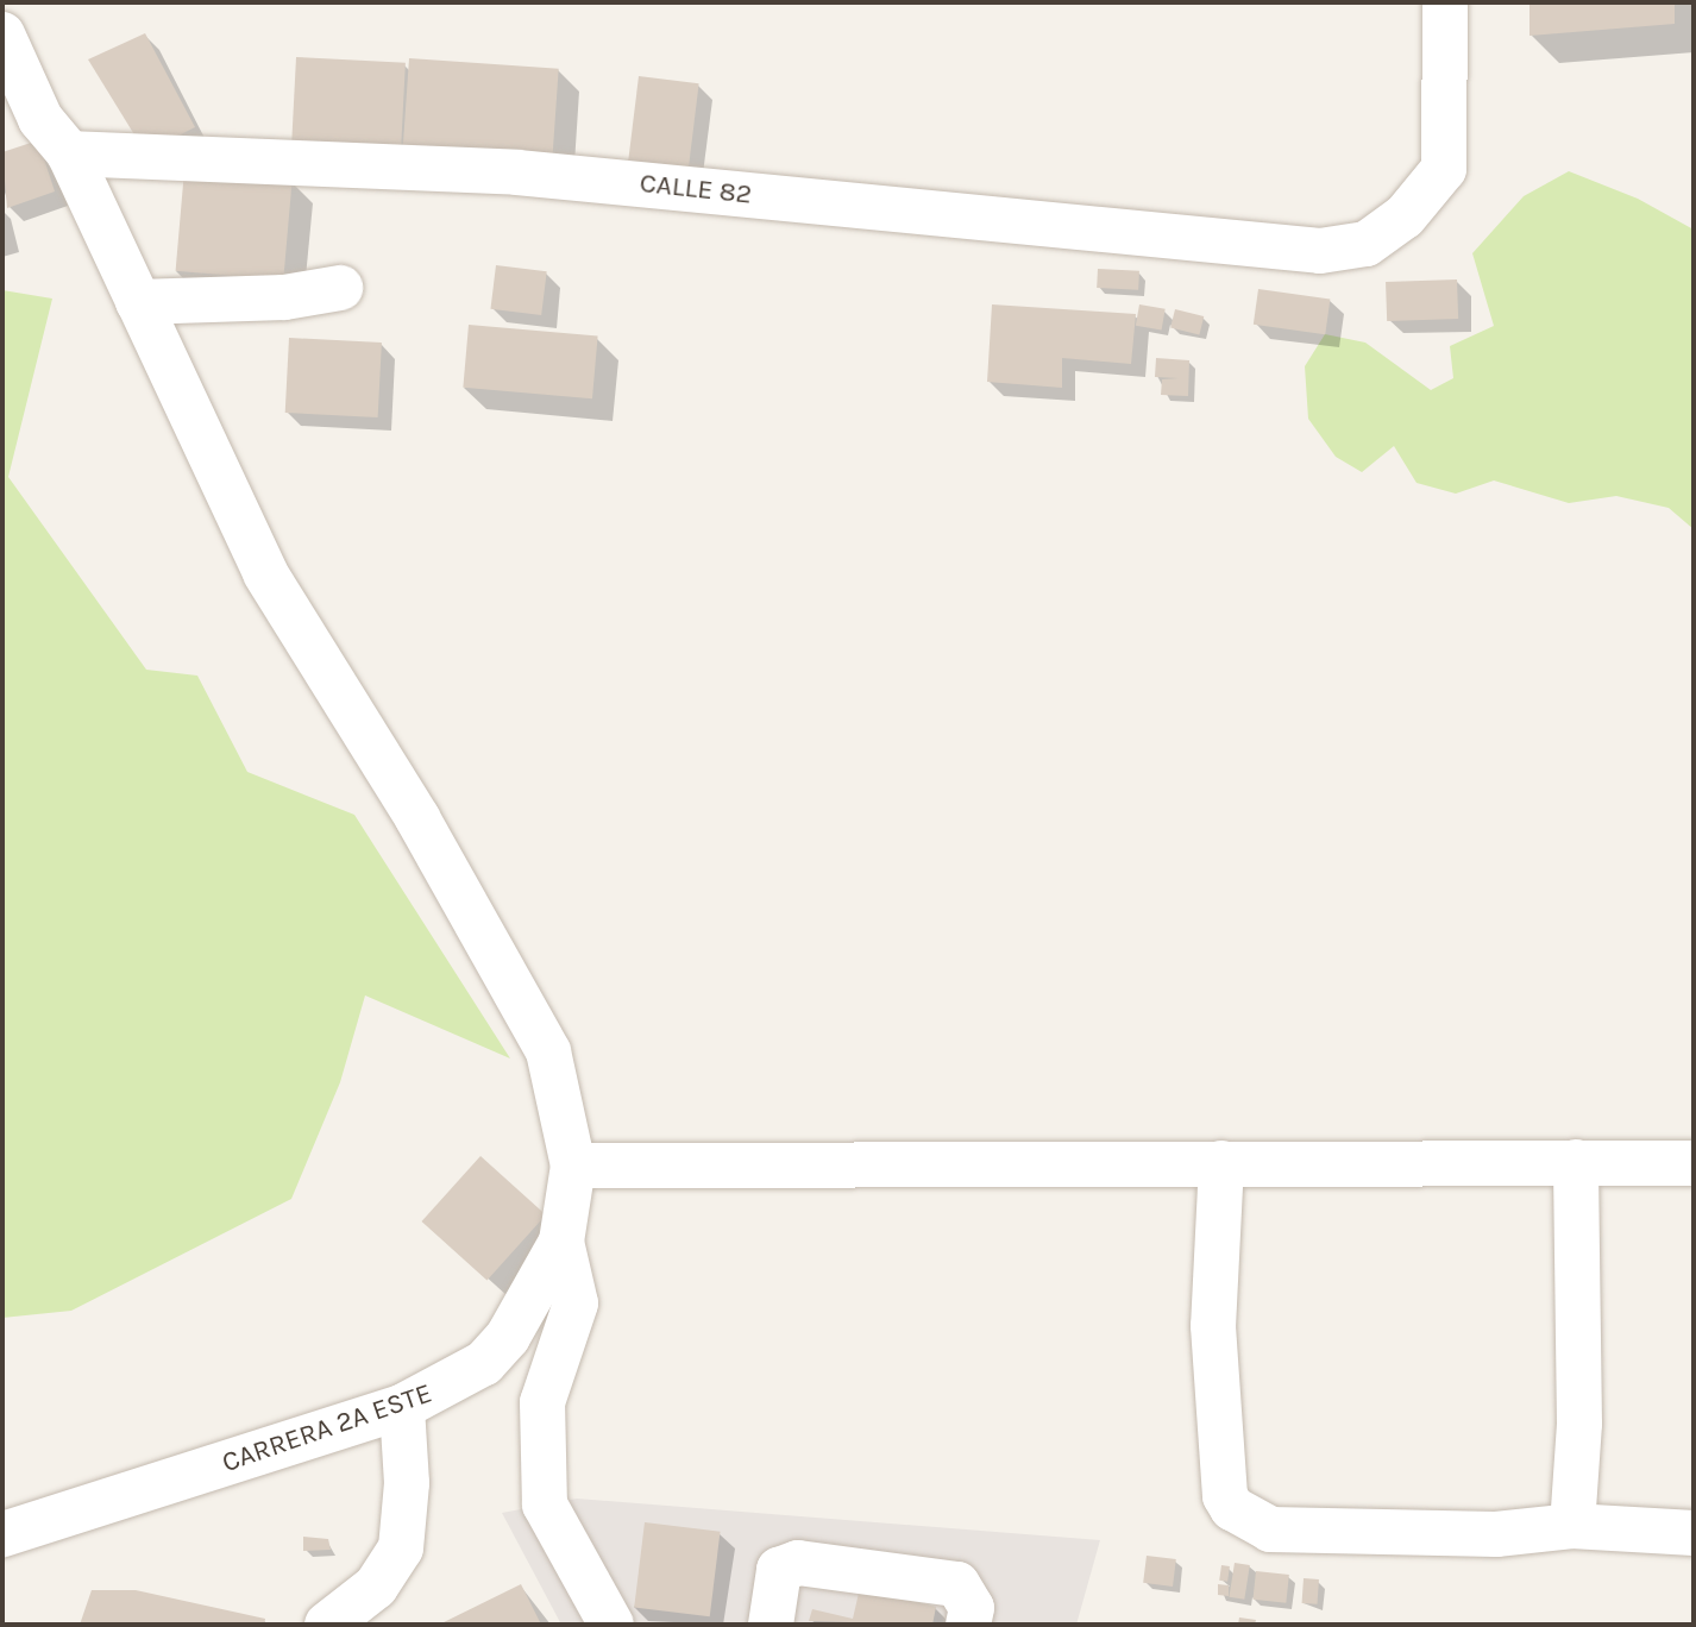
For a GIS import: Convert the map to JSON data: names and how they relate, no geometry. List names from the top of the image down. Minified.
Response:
{"streets":{"street":["CALLE 82","CARRERA 2A ESTE"]}}
